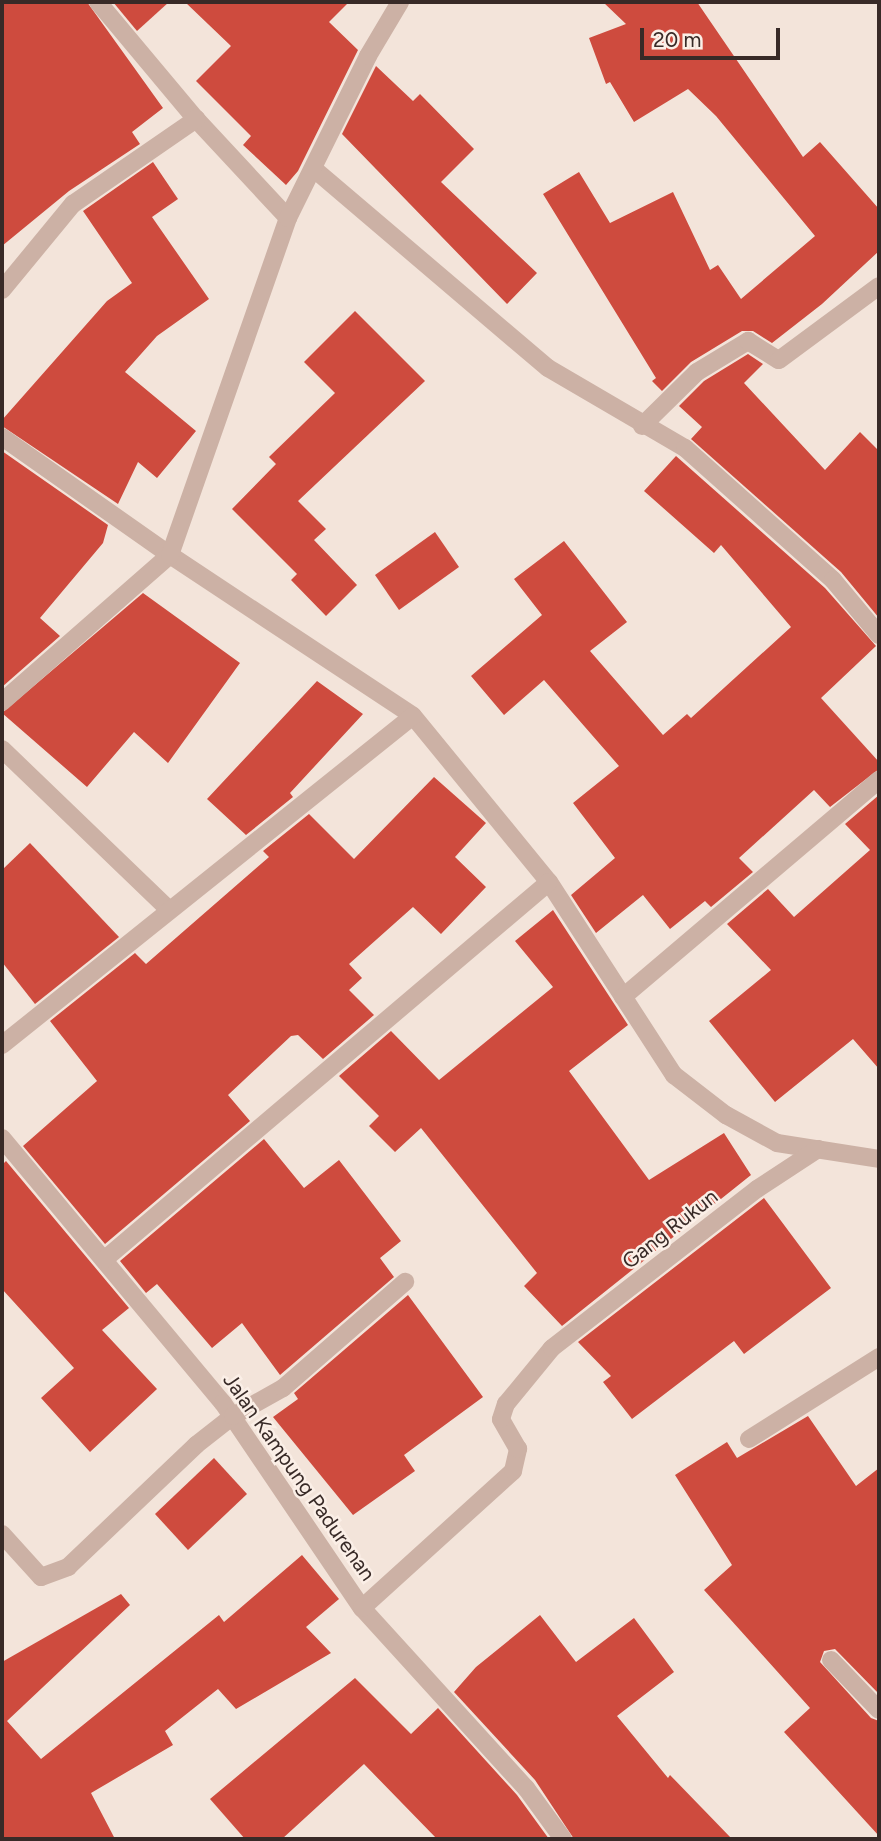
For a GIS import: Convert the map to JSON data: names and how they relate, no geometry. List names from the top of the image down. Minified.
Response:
{"streets":{"street":["Gang Rukun","Jalan Kampung Padurenan"]},"crossings":[["Gang Rukun","Jalan Kampung Padurenan"]],"scale_bar":"20 m"}
